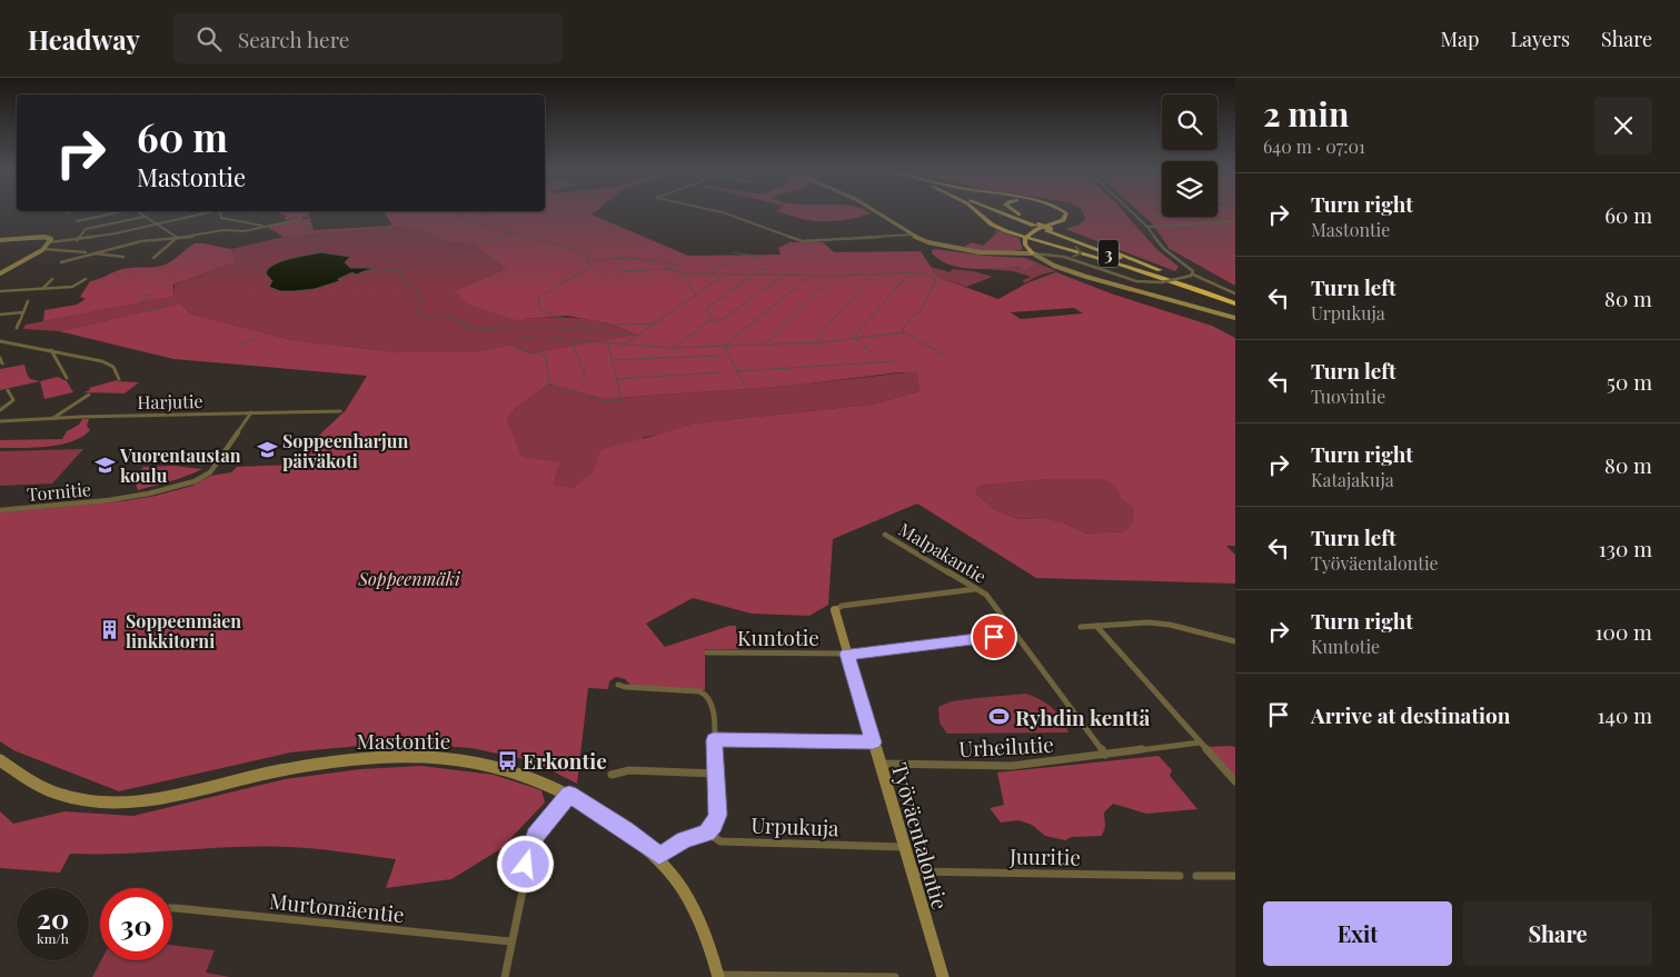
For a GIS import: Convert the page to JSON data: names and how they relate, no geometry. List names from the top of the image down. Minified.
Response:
{"streets":{"highway":["3"],"street":["Harjutie","Tornitie","Malpakantie","Kuntotie","Mastontie","Urheilutie","Urpukuja","Työväentalontie","Juuritie","Murtomäentie"]},"crossings":[["Harjutie","Tornitie"],["Malpakantie","Kuntotie"],["Malpakantie","Urheilutie"],["Kuntotie","Työväentalontie"],["Urheilutie","Työväentalontie"],["Urpukuja","Työväentalontie"],["Työväentalontie","Juuritie"]],"parks":["Soppeenmäki"],"places":{"school or university":["Soppeenharjun päiväkoti","Vuorentaustan koulu"],"building":["Soppeenmäen linkkitorni"],"sports":["Ryhdin kenttä"],"bus stop":["Erkontie"]},"page":{"header":"Headway","search":"Search here","nav":["Map","Layers","Share"],"heading":["2 min","640 m · 07:01"],"turn":["60 m","Mastontie"],"list":[{"name":"Turn right","note":"Mastontie","value":"60 m"},{"name":"Turn left","note":"Urpukuja","value":"80 m"},{"name":"Turn left","note":"Tuovintie","value":"50 m"},{"name":"Turn right","note":"Katajakuja","value":"80 m"},{"name":"Turn left","note":"Työväentalontie","value":"130 m"},{"name":"Turn right","note":"Kuntotie","value":"100 m"},{"name":"Arrive at destination","value":"140 m"}],"speed":"20 km/h","limit":"30","buttons":["Exit","Share"]}}
